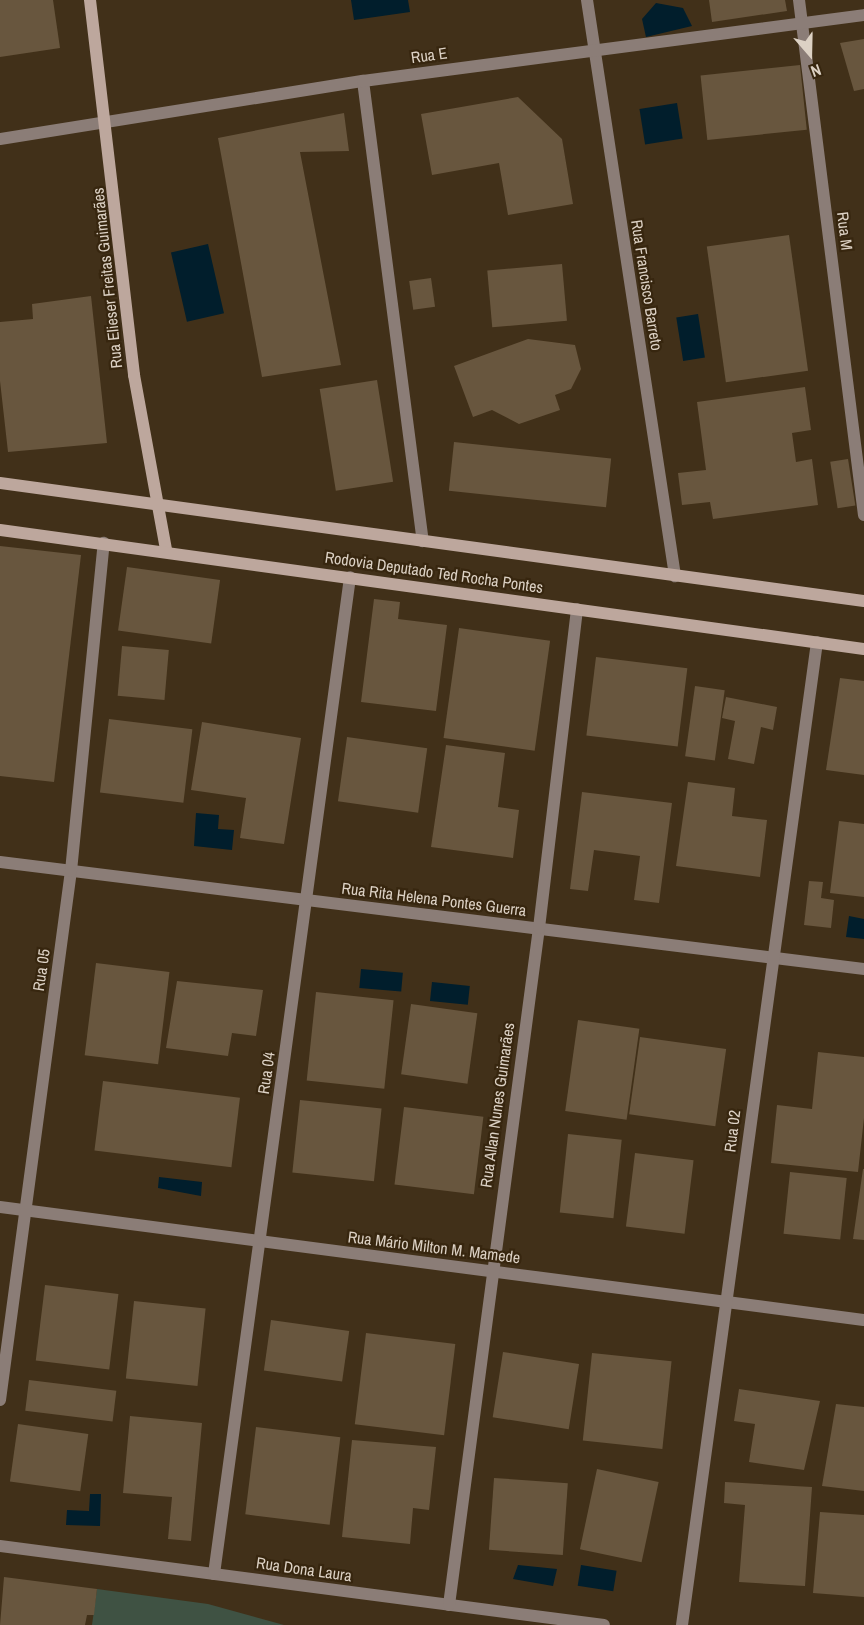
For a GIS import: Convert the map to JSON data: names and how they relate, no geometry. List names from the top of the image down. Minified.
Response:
{"streets":{"main road":["Rua Elieser Freitas Guimarães","Rodovia Deputado Ted Rocha Pontes"],"street":["Rua E","Rua M","Rua Francisco Barreto","Rua Rita Helena Pontes Guerra","Rua 05","Rua 04","Rua Allan Nunes Guimarães","Rua 02","Rua Mário Milton M. Mamede","Rua Dona Laura"]},"crossings":[["Rua E","Rua M"],["Rua E","Rua Elieser Freitas Guimarães"],["Rua E","Rua Francisco Barreto"],["Rua Elieser Freitas Guimarães","Rodovia Deputado Ted Rocha Pontes"],["Rua Francisco Barreto","Rodovia Deputado Ted Rocha Pontes"],["Rodovia Deputado Ted Rocha Pontes","Rua 05"],["Rodovia Deputado Ted Rocha Pontes","Rua 04"],["Rodovia Deputado Ted Rocha Pontes","Rua Allan Nunes Guimarães"],["Rodovia Deputado Ted Rocha Pontes","Rua 02"],["Rua Rita Helena Pontes Guerra","Rua 05"],["Rua Rita Helena Pontes Guerra","Rua 04"],["Rua Rita Helena Pontes Guerra","Rua Allan Nunes Guimarães"],["Rua Rita Helena Pontes Guerra","Rua 02"],["Rua 05","Rua Mário Milton M. Mamede"],["Rua 04","Rua Mário Milton M. Mamede"],["Rua 04","Rua Dona Laura"],["Rua Allan Nunes Guimarães","Rua Mário Milton M. Mamede"],["Rua Allan Nunes Guimarães","Rua Dona Laura"],["Rua 02","Rua Mário Milton M. Mamede"]],"north":"bottom"}
